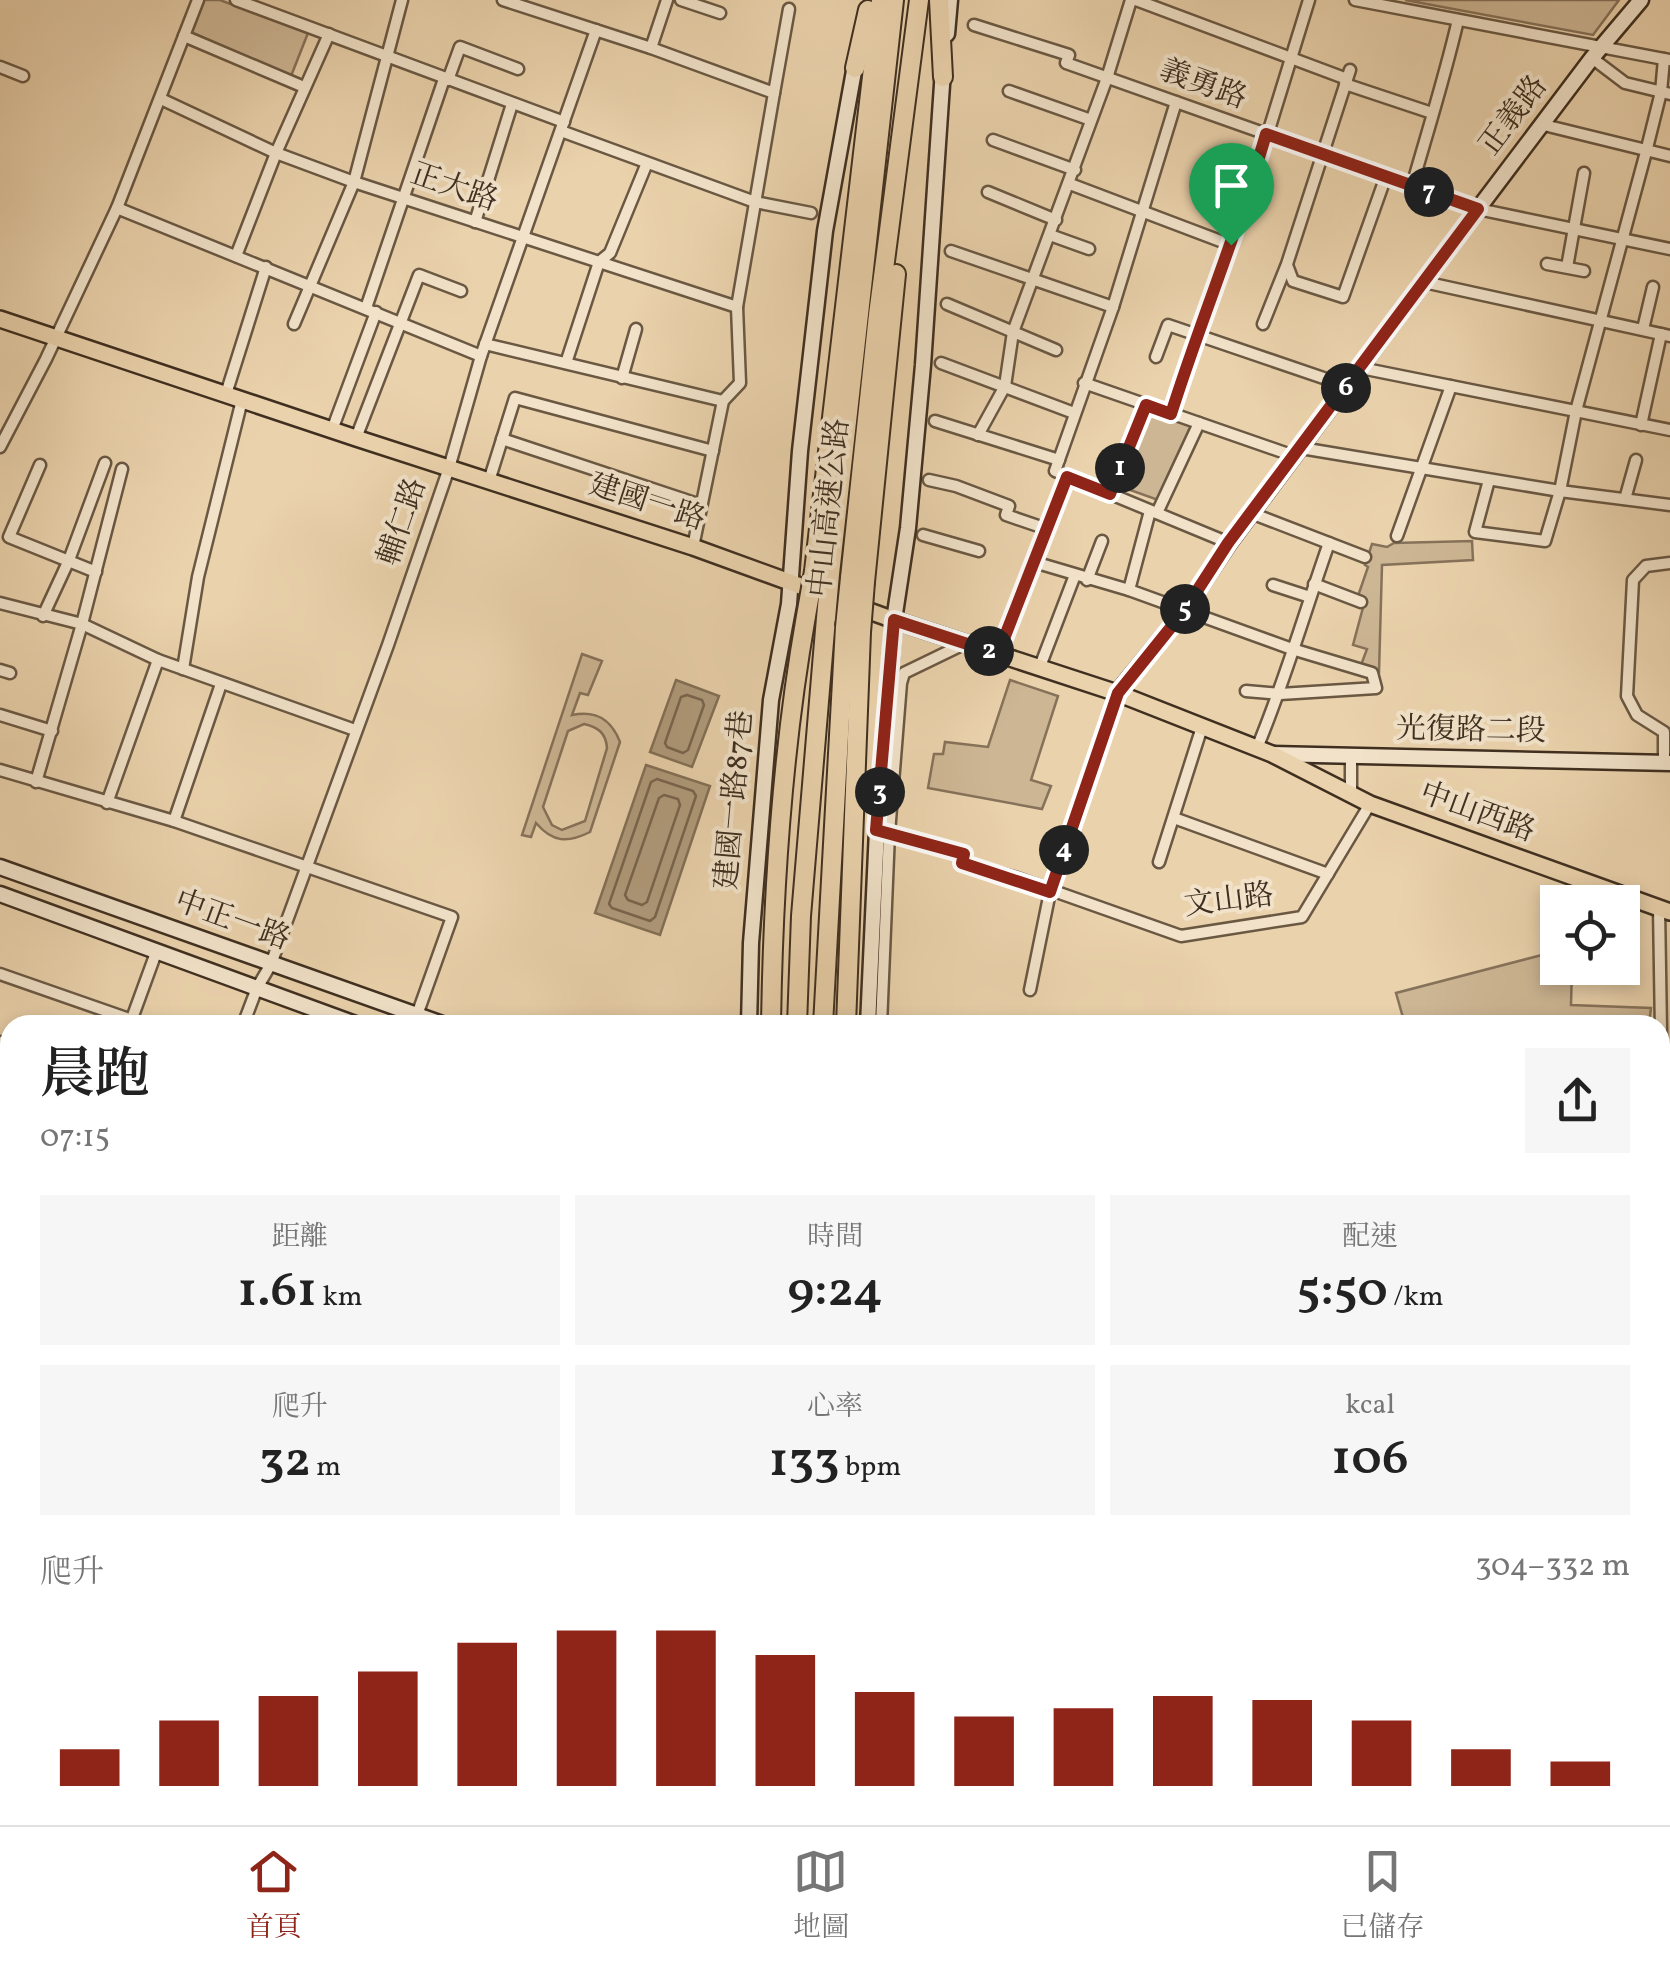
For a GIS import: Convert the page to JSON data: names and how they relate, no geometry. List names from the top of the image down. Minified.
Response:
{"streets":{"highway":["中山高速公路"],"main road":["建國一路","中山西路"],"street":["義勇路","正義路","正大路","輔仁路","光復路二段","建國一路87巷","文山路","中正一路"]},"crossings":[["義勇路","正義路"],["正義路","建國一路"],["正義路","文山路"],["正大路","輔仁路"],["建國一路","輔仁路"],["建國一路","光復路二段"],["建國一路","建國一路87巷"],["建國一路","中山西路"],["輔仁路","中正一路"],["光復路二段","中山西路"],["中山西路","文山路"]],"page":{"pins":["7","6","1","5","2","3","4"],"heading":["晨跑","07:15"],"stats":[["距離","1.61 km"],["時間","9:24"],["配速","5:50 /km"],["爬升","32 m"],["心率","133 bpm"],["kcal","106"]],"chart":["爬升","304–332 m"],"tabs":["首頁","地圖","已儲存"]}}
